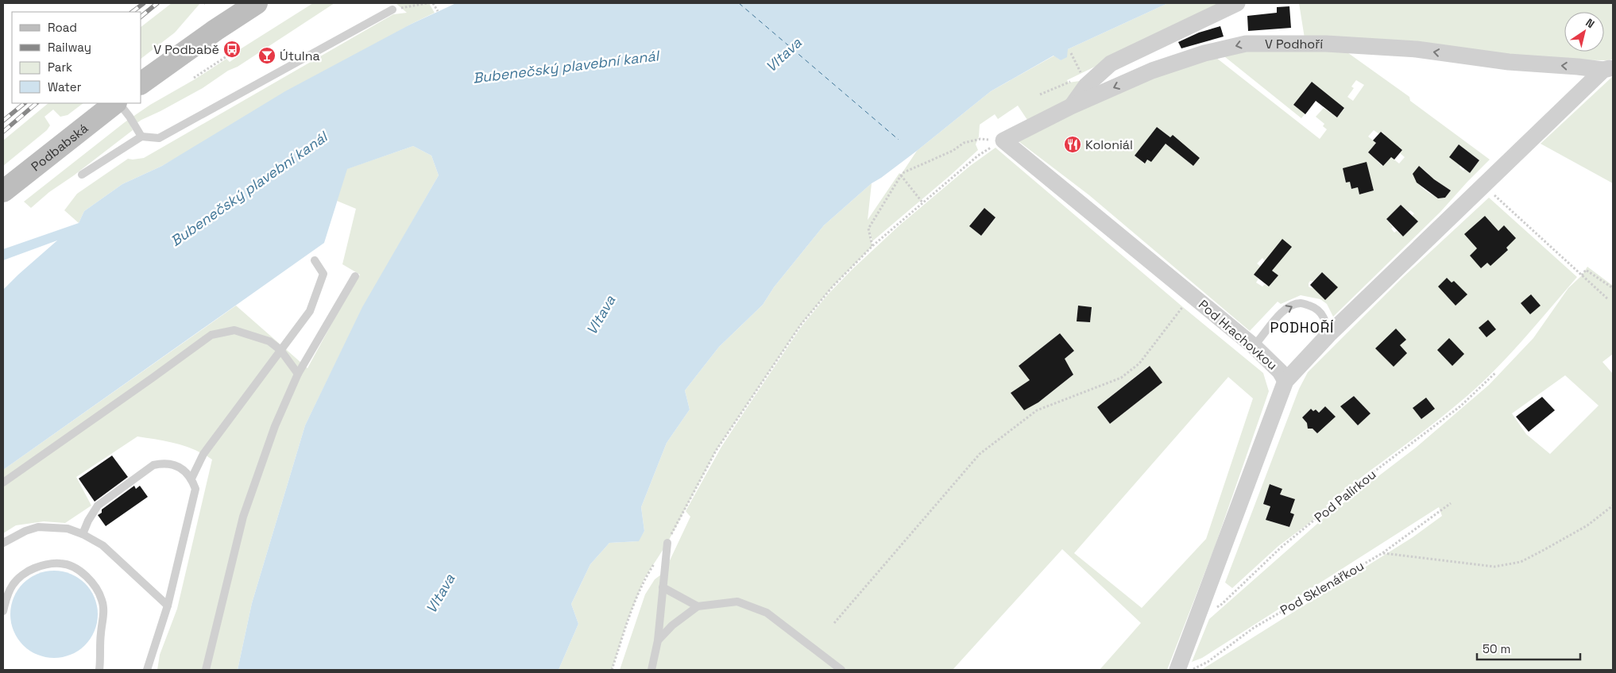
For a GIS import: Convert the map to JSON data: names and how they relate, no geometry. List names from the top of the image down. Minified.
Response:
{"streets":{"main road":["Podbabská"],"street":["V Podhoří","Pod Hrachovkou"],"path":["Pod Palírkou","Pod Sklenářkou"]},"crossings":[["V Podhoří","Pod Hrachovkou"],["Pod Hrachovkou","Pod Palírkou"]],"one_way":["V Podhoří"],"districts":["PODHOŘÍ"],"water":["Vltava","Bubenečský plavební kanál"],"places":{"bus stop":["V Podbabě"],"bar":["Útulna"],"restaurant":["Koloniál"]},"legend":["Road","Railway","Park","Water"],"scale_bar":"50 m","north":"top right"}
